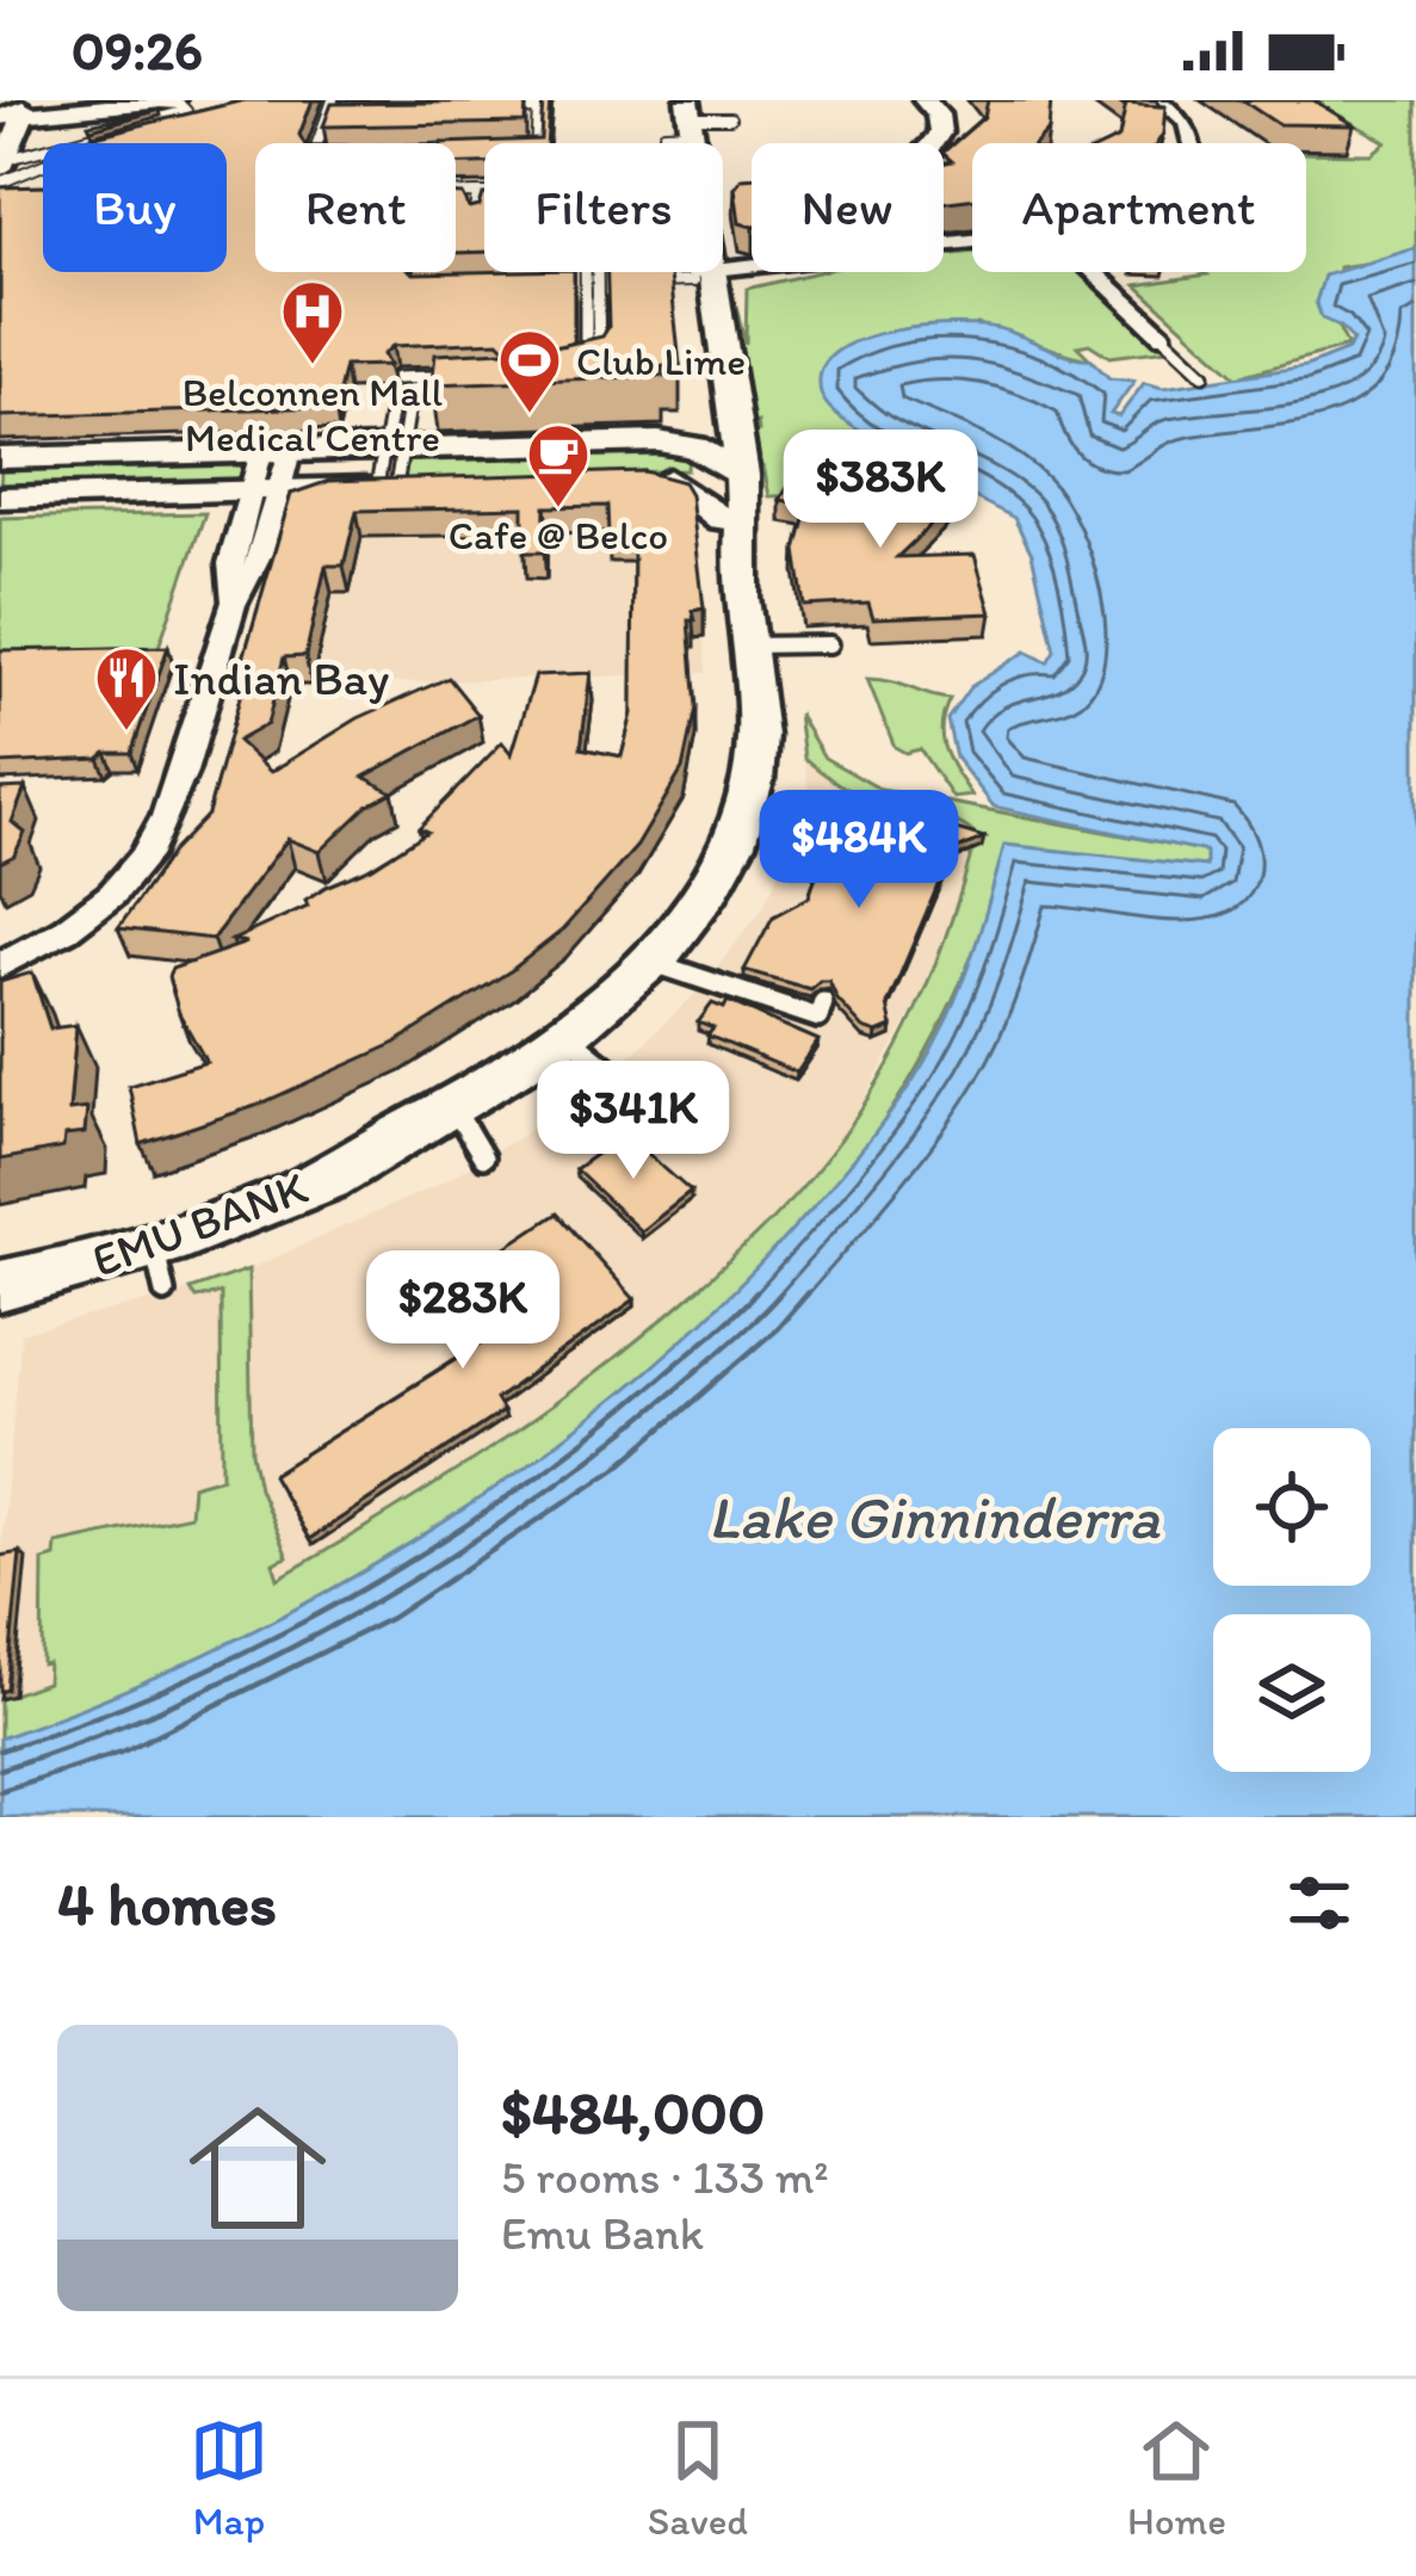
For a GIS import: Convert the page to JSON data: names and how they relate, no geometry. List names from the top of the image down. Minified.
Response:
{"streets":{"main road":["EMU BANK"]},"water":["Lake Ginninderra"],"places":{"hospital":["Belconnen Mall Medical Centre"],"sports":["Club Lime"],"cafe":["Cafe @ Belco"],"restaurant":["Indian Bay"]},"page":{"status":"09:26","chip":["Buy","Rent","Filters","New","Apartment"],"price":["$383K","$484K","$341K","$283K"],"heading":"4 homes","list":[{"name":"$484,000","note":"5 rooms · 133 m² · Emu Bank"}],"tabs":["Map","Saved","Home"]}}
